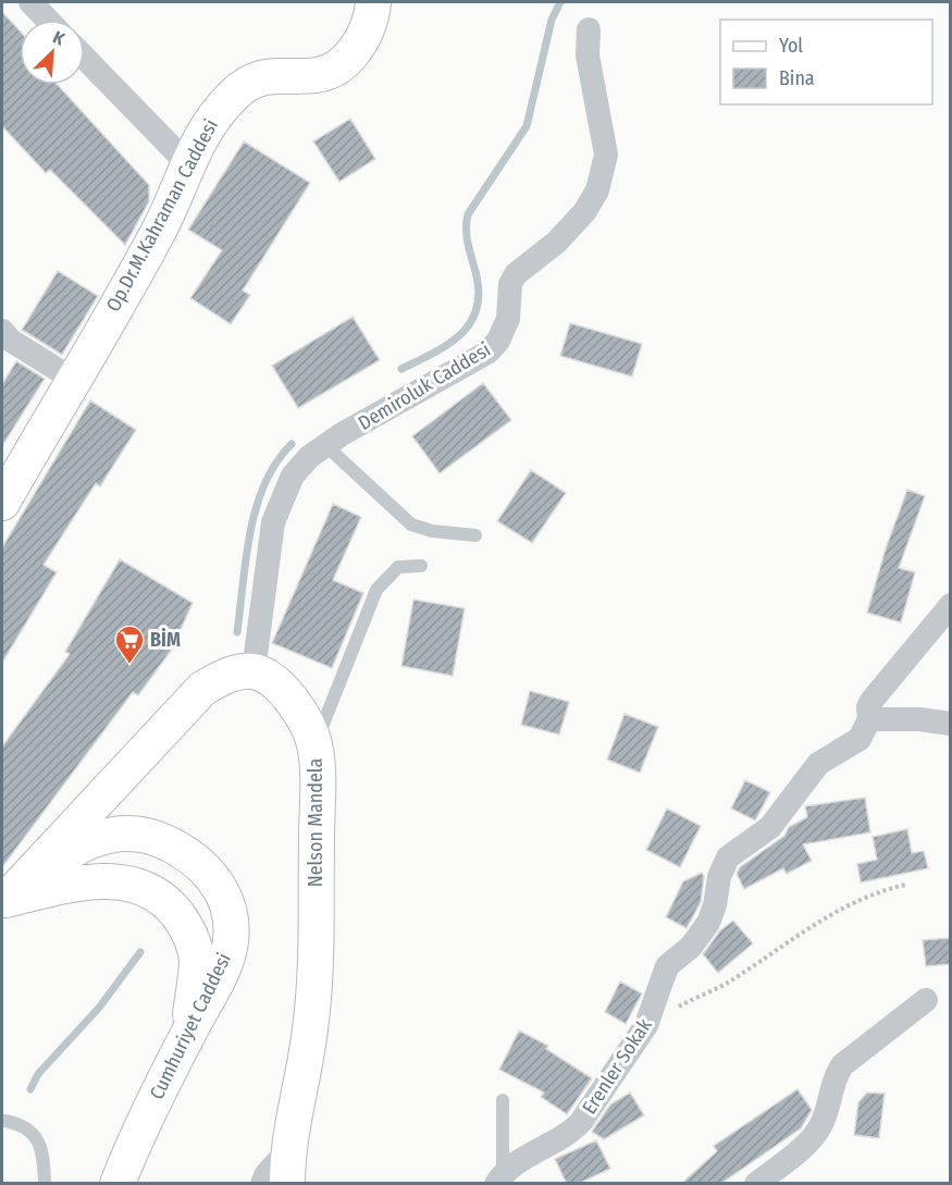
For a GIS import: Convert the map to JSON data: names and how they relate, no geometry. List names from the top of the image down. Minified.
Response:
{"streets":{"street":["Op.Dr.M.Kahraman Caddesi","Demiroluk Caddesi","Nelson Mandela","Cumhuriyet Caddesi","Erenler Sokak"]},"crossings":[["Demiroluk Caddesi","Nelson Mandela"]],"places":{"supermarket":["BİM"]},"legend":["Yol","Bina"],"north":"top right"}
